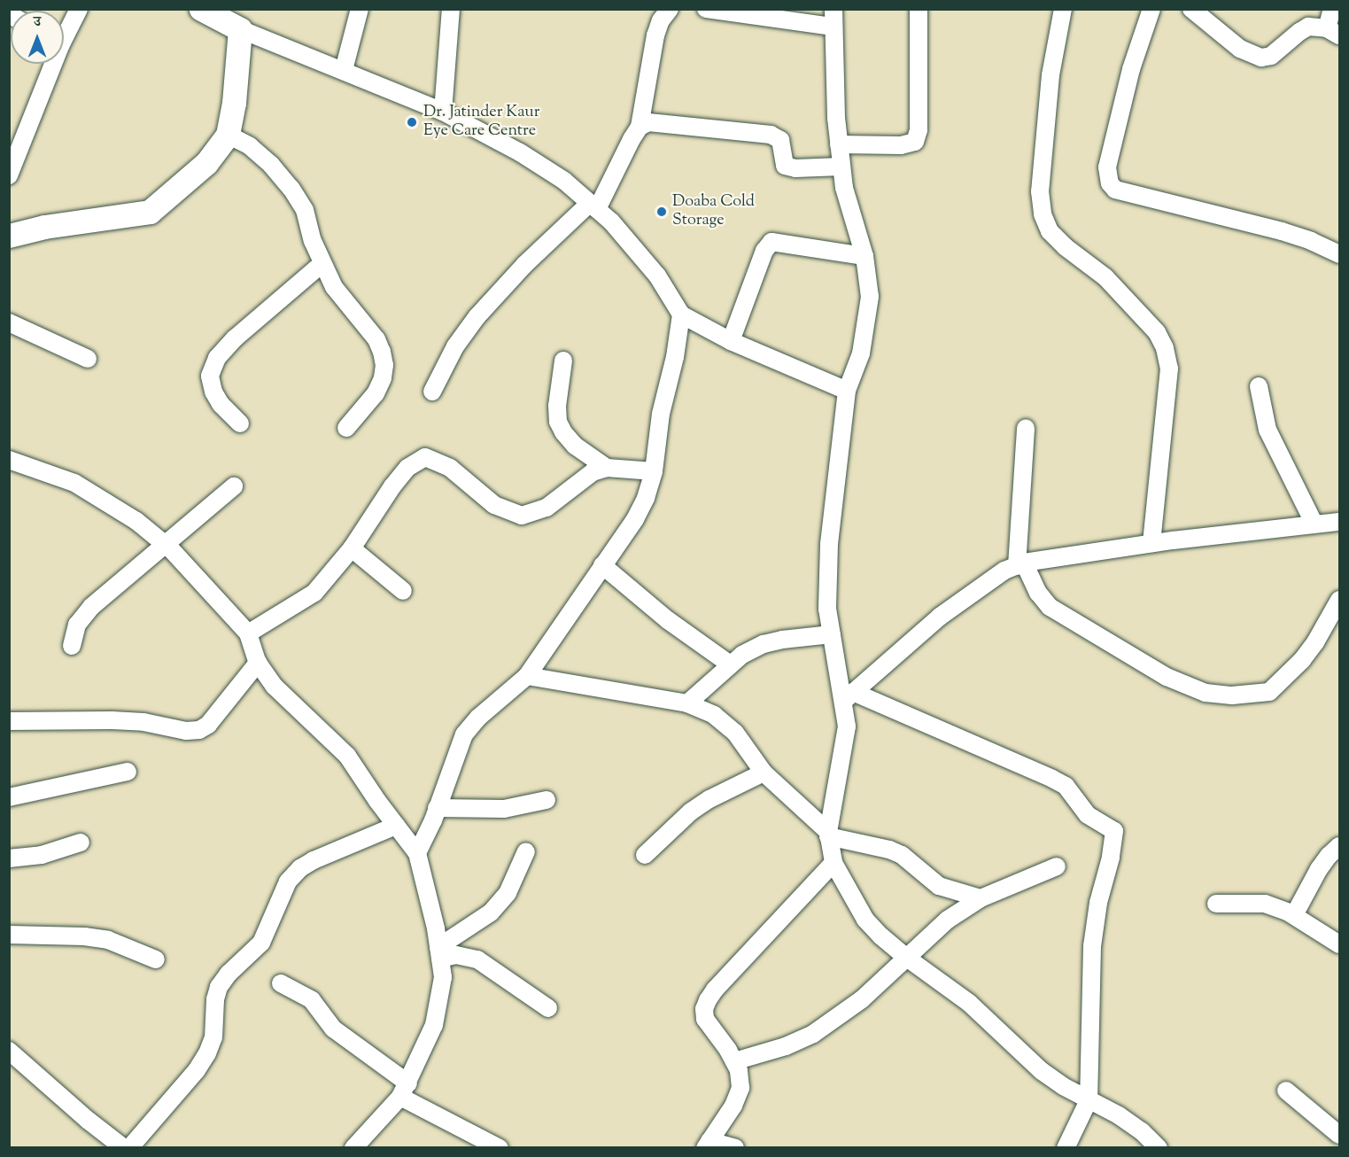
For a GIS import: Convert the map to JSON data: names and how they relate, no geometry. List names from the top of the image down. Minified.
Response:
{"places":["Dr. Jatinder Kaur Eye Care Centre","Doaba Cold Storage"],"north":"top"}
